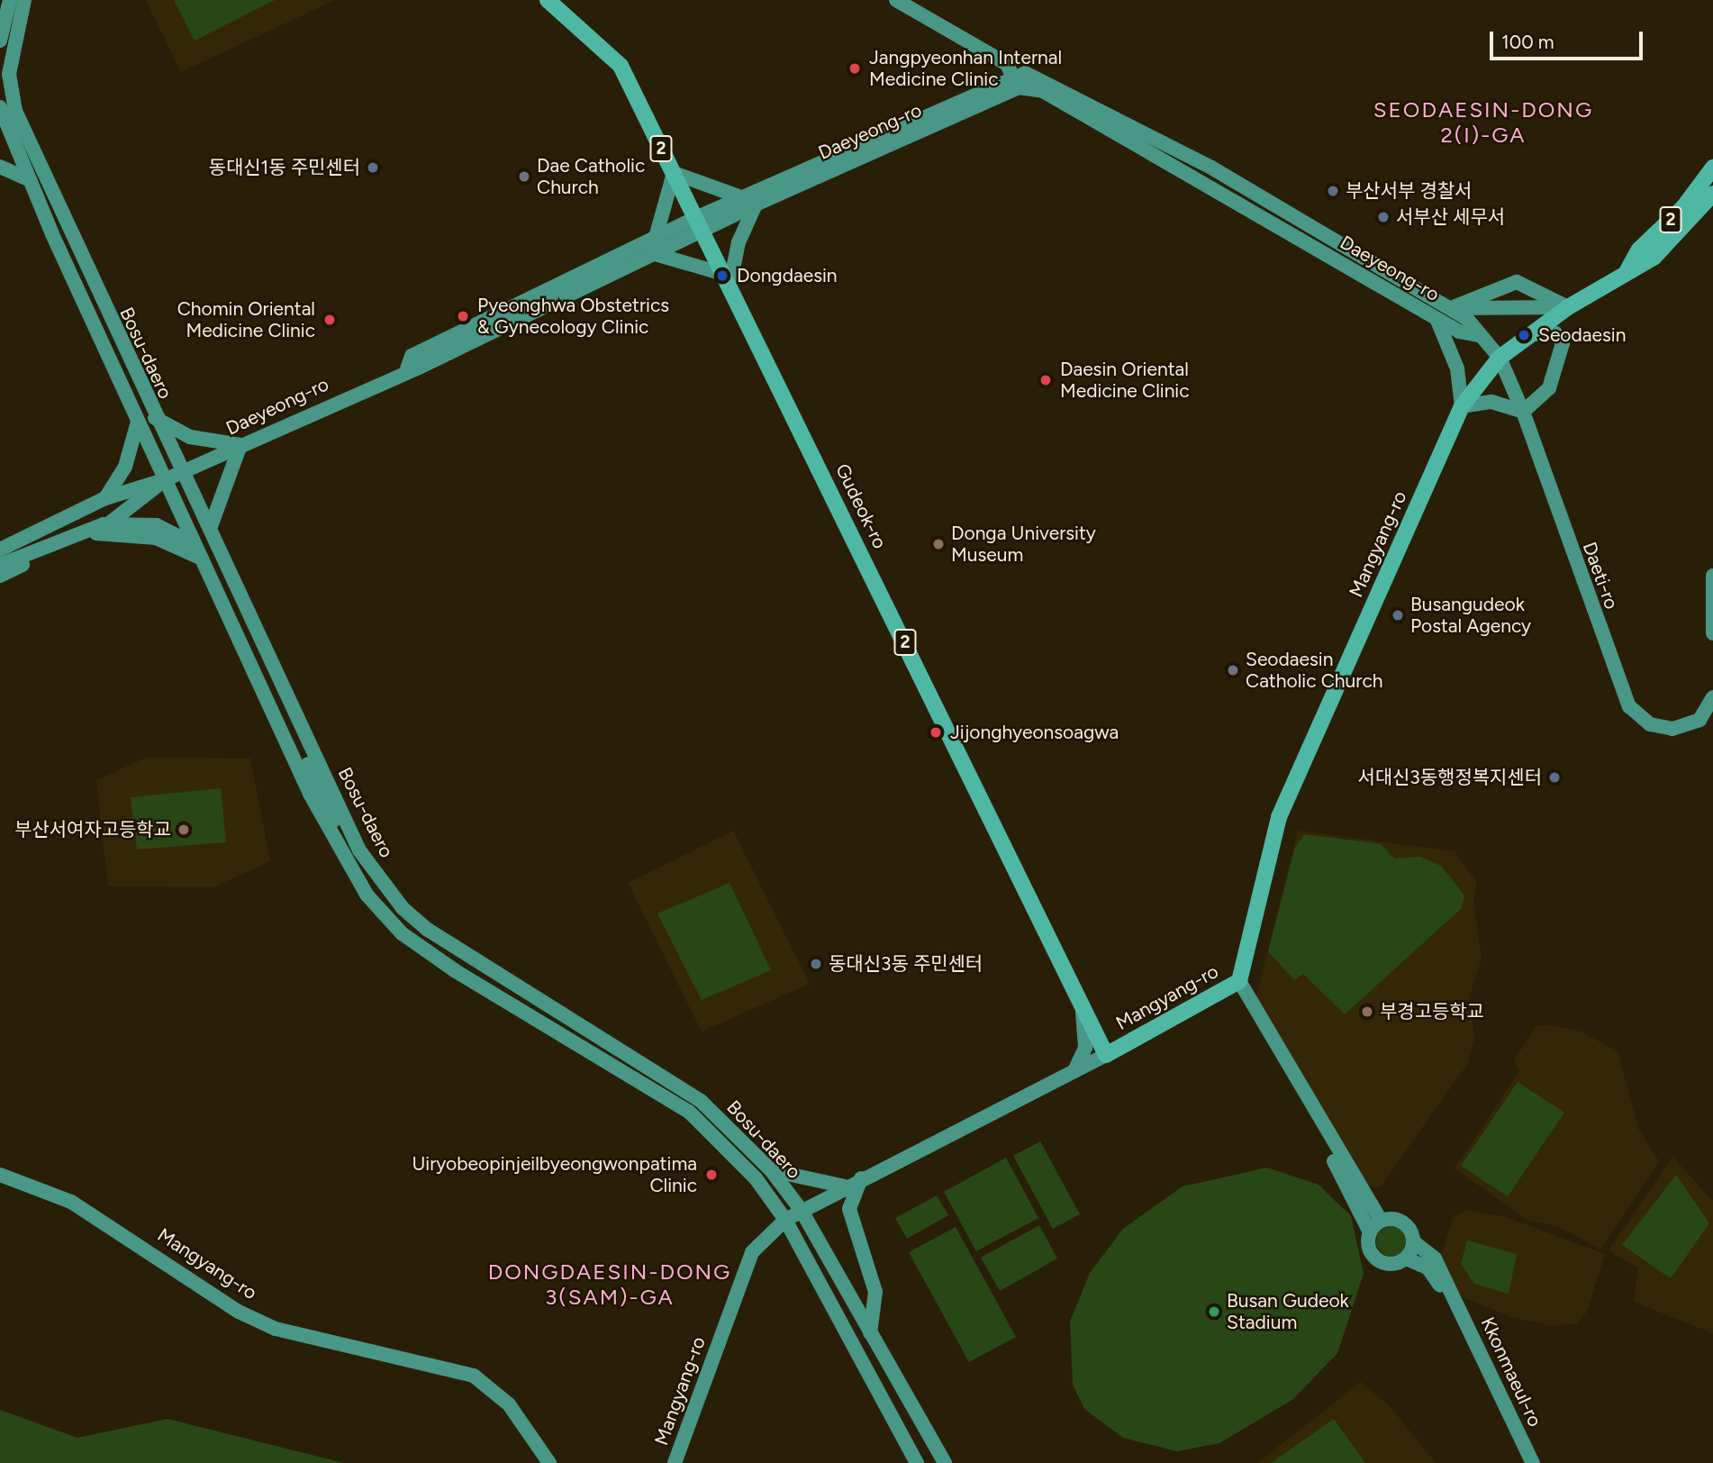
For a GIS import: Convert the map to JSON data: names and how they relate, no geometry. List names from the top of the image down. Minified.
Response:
{"streets":{"main road":["Daeyeong-ro","2","Bosu-daero","Gudeok-ro","Mangyang-ro","Daeti-ro","Kkonmaeul-ro"]},"crossings":[["Daeyeong-ro","2"],["Daeyeong-ro","Bosu-daero"],["Daeyeong-ro","Gudeok-ro"],["Daeyeong-ro","Mangyang-ro"],["Daeyeong-ro","Daeti-ro"],["2","Mangyang-ro"],["2","Daeti-ro"],["Bosu-daero","Mangyang-ro"],["Gudeok-ro","Mangyang-ro"],["Mangyang-ro","Daeti-ro"]],"districts":["SEODAESIN-DONG 2(I)-GA","DONGDAESIN-DONG 3(SAM)-GA"],"places":["Jangpyeonhan Internal Medicine Clinic","동대신1동 주민센터","Dae Catholic Church","부산서부 경찰서","서부산 세무서","Dongdaesin","Pyeonghwa Obstetrics & Gynecology Clinic","Chomin Oriental Medicine Clinic","Seodaesin","Daesin Oriental Medicine Clinic","Donga University Museum","Busangudeok Postal Agency","Seodaesin Catholic Church","Jijonghyeonsoagwa","서대신3동행정복지센터","부산서여자고등학교","동대신3동 주민센터","부경고등학교","Uiryobeopinjeilbyeongwonpatima Clinic","Busan Gudeok Stadium"],"scale_bar":"100 m"}
